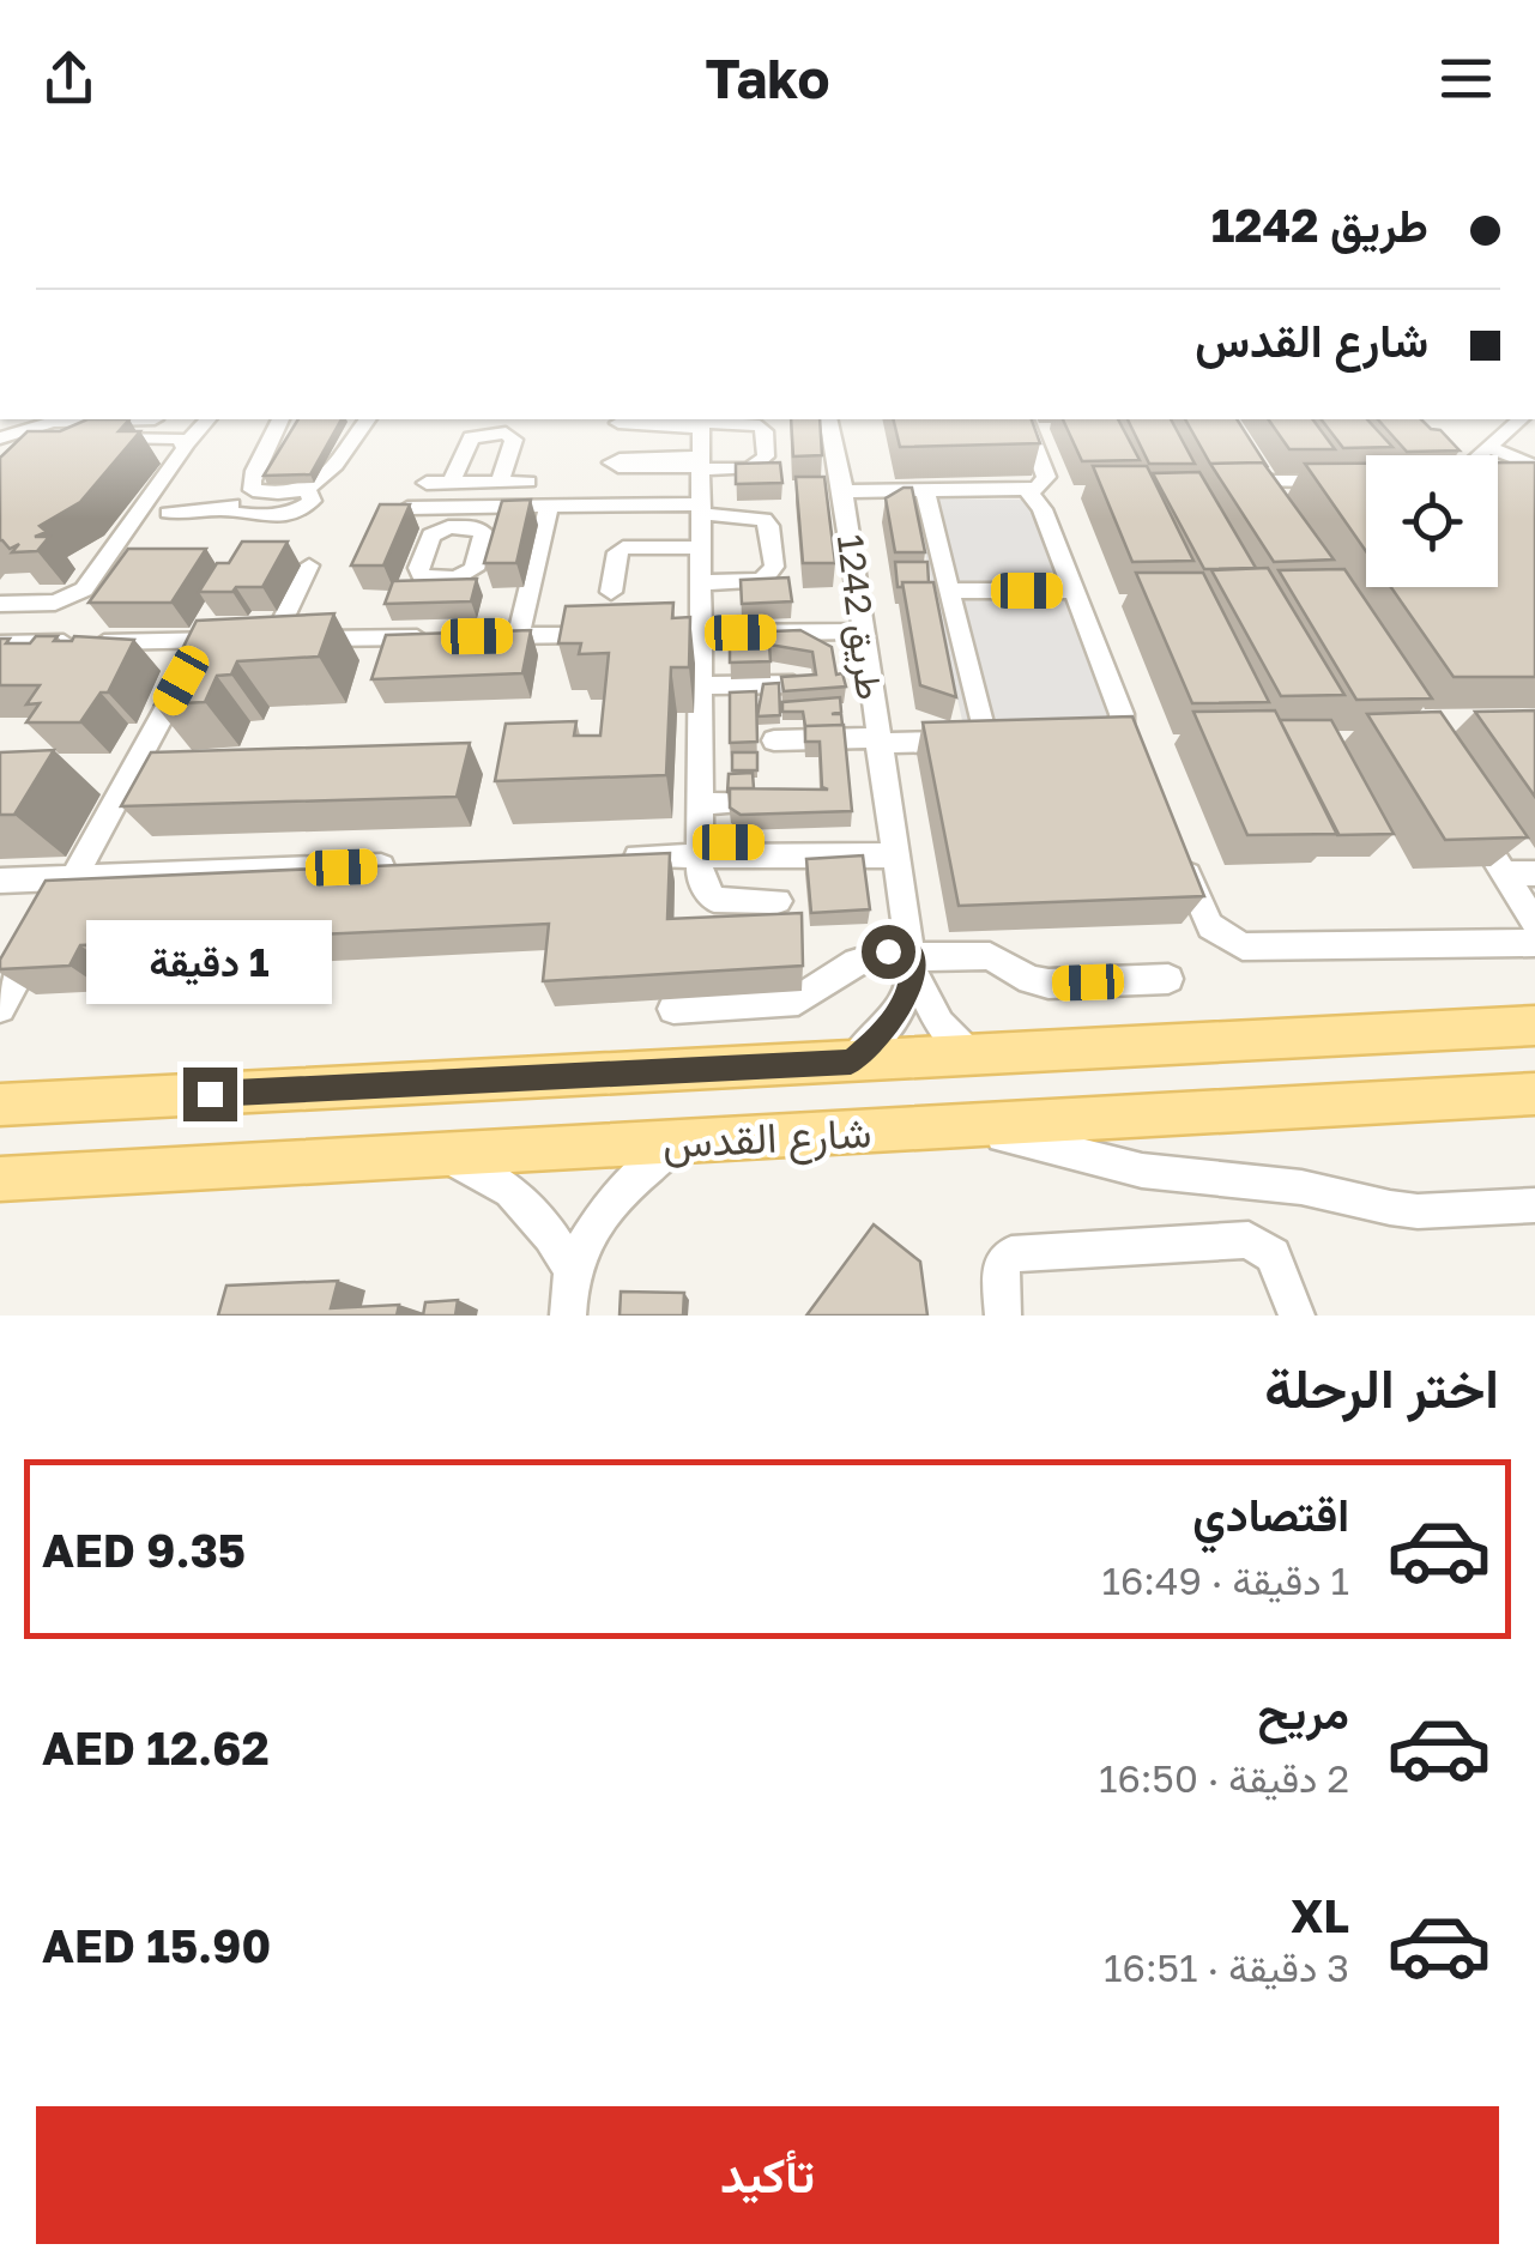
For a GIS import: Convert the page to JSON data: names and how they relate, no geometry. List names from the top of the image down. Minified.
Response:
{"streets":{"main road":["شارع القدس"],"street":["طريق 1242"]},"crossings":[["طريق 1242","شارع القدس"]],"page":{"header":"Tako","banner":["طريق 1242","شارع القدس"],"bubble":"1 دقيقة","heading":"اختر الرحلة","list":[{"name":"اقتصادي","note":"1 دقيقة · 16:49","value":"AED 9.35"},{"name":"مريح","note":"2 دقيقة · 16:50","value":"AED 12.62"},{"name":"XL","note":"3 دقيقة · 16:51","value":"AED 15.90"}],"buttons":"تأكيد"}}
